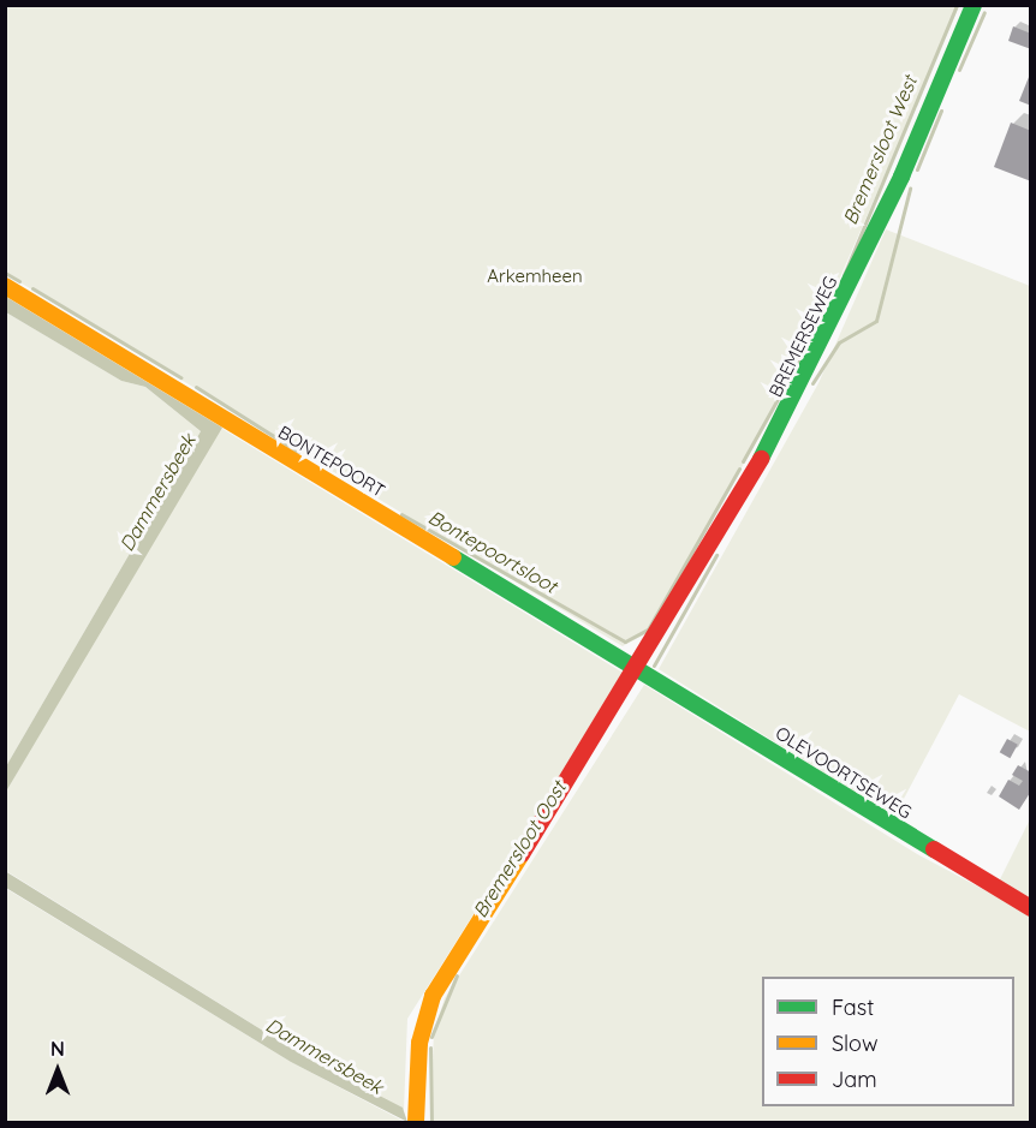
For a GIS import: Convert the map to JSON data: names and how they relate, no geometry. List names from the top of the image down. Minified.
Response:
{"streets":{"street":["BREMERSEWEG","BONTEPOORT","OLEVOORTSEWEG"]},"crossings":[["BREMERSEWEG","BONTEPOORT"],["BREMERSEWEG","OLEVOORTSEWEG"],["BONTEPOORT","OLEVOORTSEWEG"]],"water":["Bremersloot West","Dammersbeek","Bontepoortsloot","Bremersloot Oost"],"parks":["Arkemheen"],"legend":["Fast","Slow","Jam"],"north":"top"}
